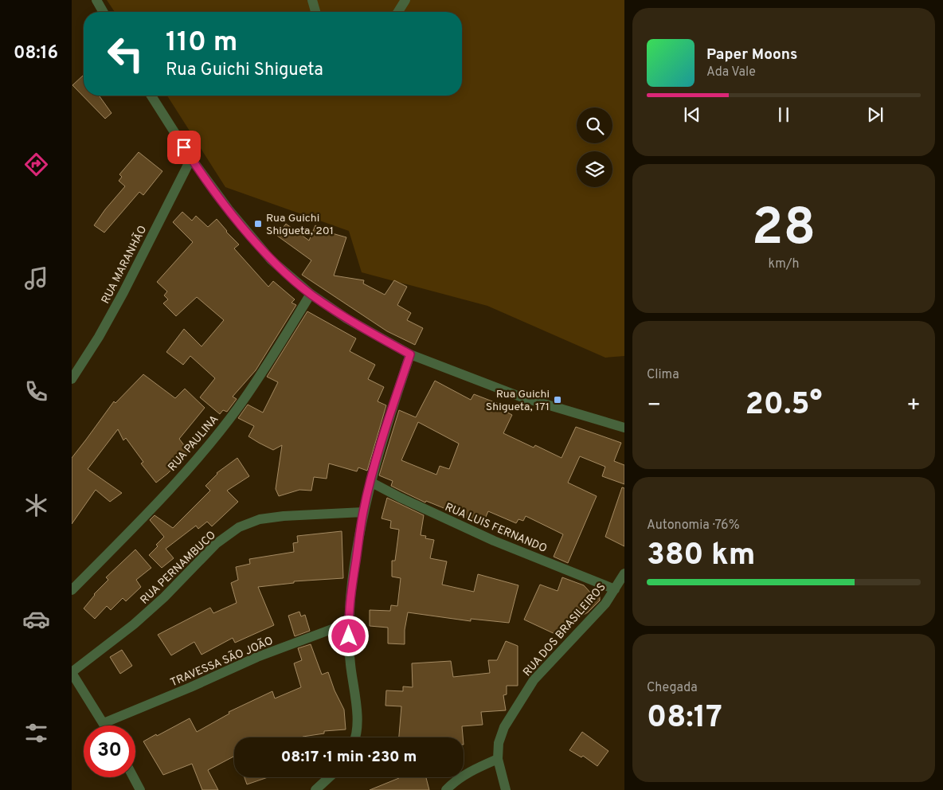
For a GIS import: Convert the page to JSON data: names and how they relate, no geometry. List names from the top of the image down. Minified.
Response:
{"streets":{"street":["RUA MARANHÃO","RUA PAULINA","RUA LUIS FERNANDO","RUA PERNAMBUCO","RUA DOS BRASILEIROS","TRAVESSA SÃO JOÃO"]},"crossings":[["RUA LUIS FERNANDO","RUA DOS BRASILEIROS"]],"places":{"transit":["Rua Guichi Shigueta, 201","Rua Guichi Shigueta, 171"]},"page":{"tabs":"08:16","turn":["110 m","Rua Guichi Shigueta"],"song":["Paper Moons","Ada Vale"],"tile":[["28","km/h"],"Clima",["Autonomia · 76%","380 km"],["Chegada","08:17"]],"heat":["−","20.5°","+"],"limit":"30","trip":"08:17 · 1 min · 230 m"}}
